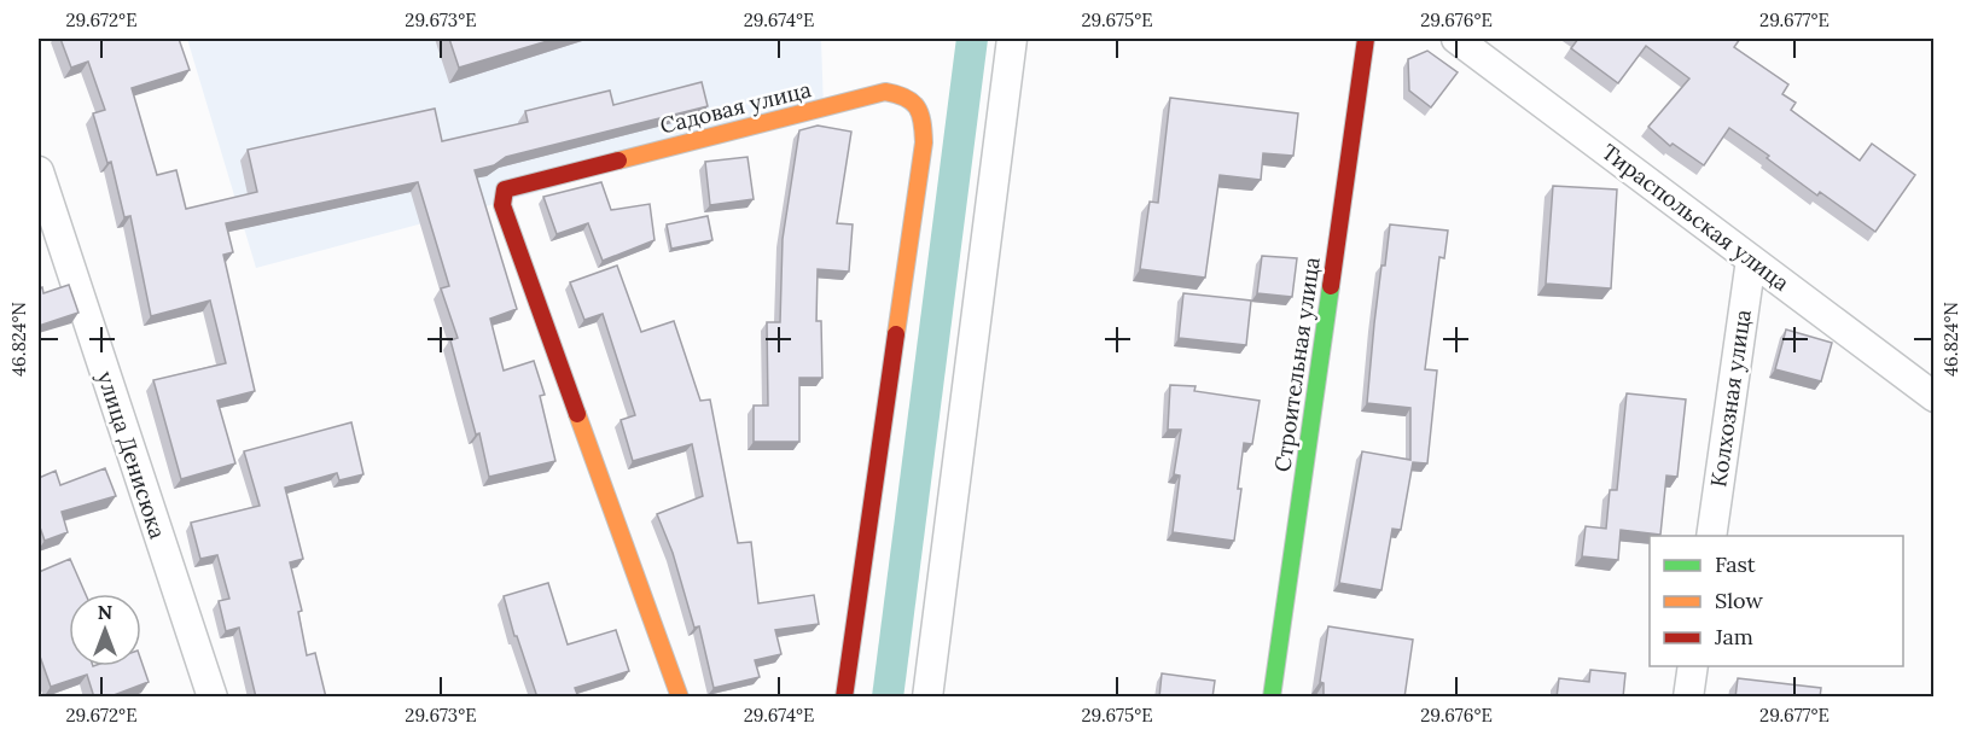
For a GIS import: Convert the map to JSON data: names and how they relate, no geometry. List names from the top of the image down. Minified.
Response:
{"streets":{"street":["Садовая улица","Тираспольская улица","Строительная улица","Колхозная улица","улица Денисюка"]},"crossings":[["Тираспольская улица","Колхозная улица"]],"legend":["Fast","Slow","Jam"],"north":"top","coordinates":["29.672°E","29.673°E","29.674°E","29.675°E","29.676°E","29.677°E","46.824°N"]}
